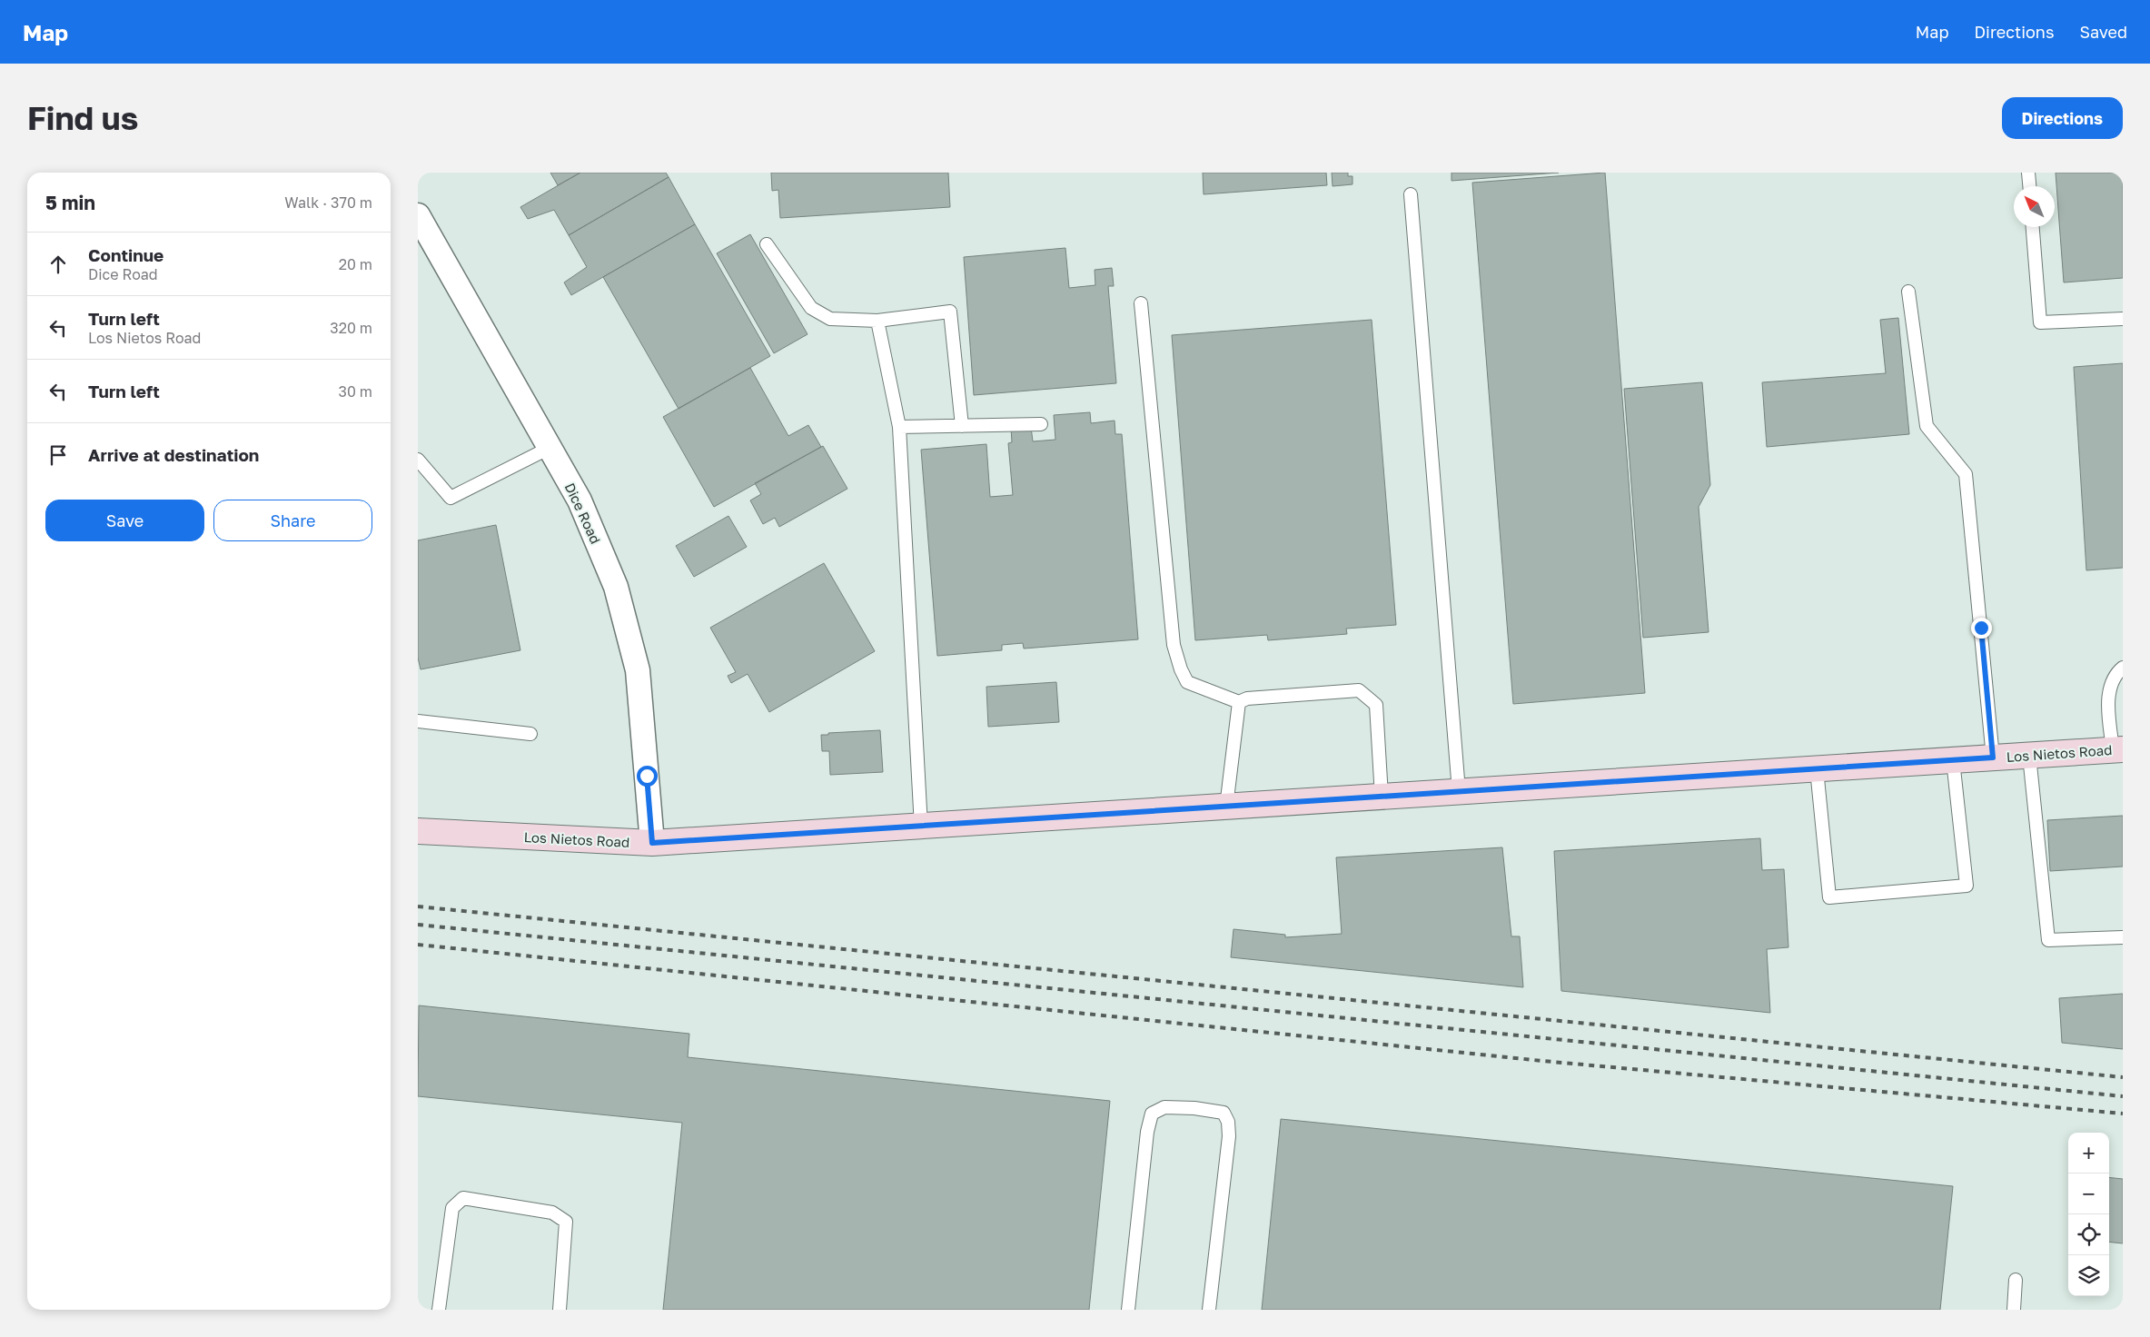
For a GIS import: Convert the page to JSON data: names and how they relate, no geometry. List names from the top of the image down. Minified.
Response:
{"streets":{"main road":["Los Nietos Road"],"street":["Dice Road"]},"crossings":[["Dice Road","Los Nietos Road"]],"north":"top left","page":{"header":"Map","nav":["Map","Directions","Saved"],"buttons":["Directions",["Save","Share"]],"title":"Find us","heading":["5 min","Walk · 370 m"],"list":[["Continue","Dice Road","20 m"],["Turn left","Los Nietos Road","320 m"],["Turn left","30 m"],"Arrive at destination"],"map_buttons":["+","−"]}}
